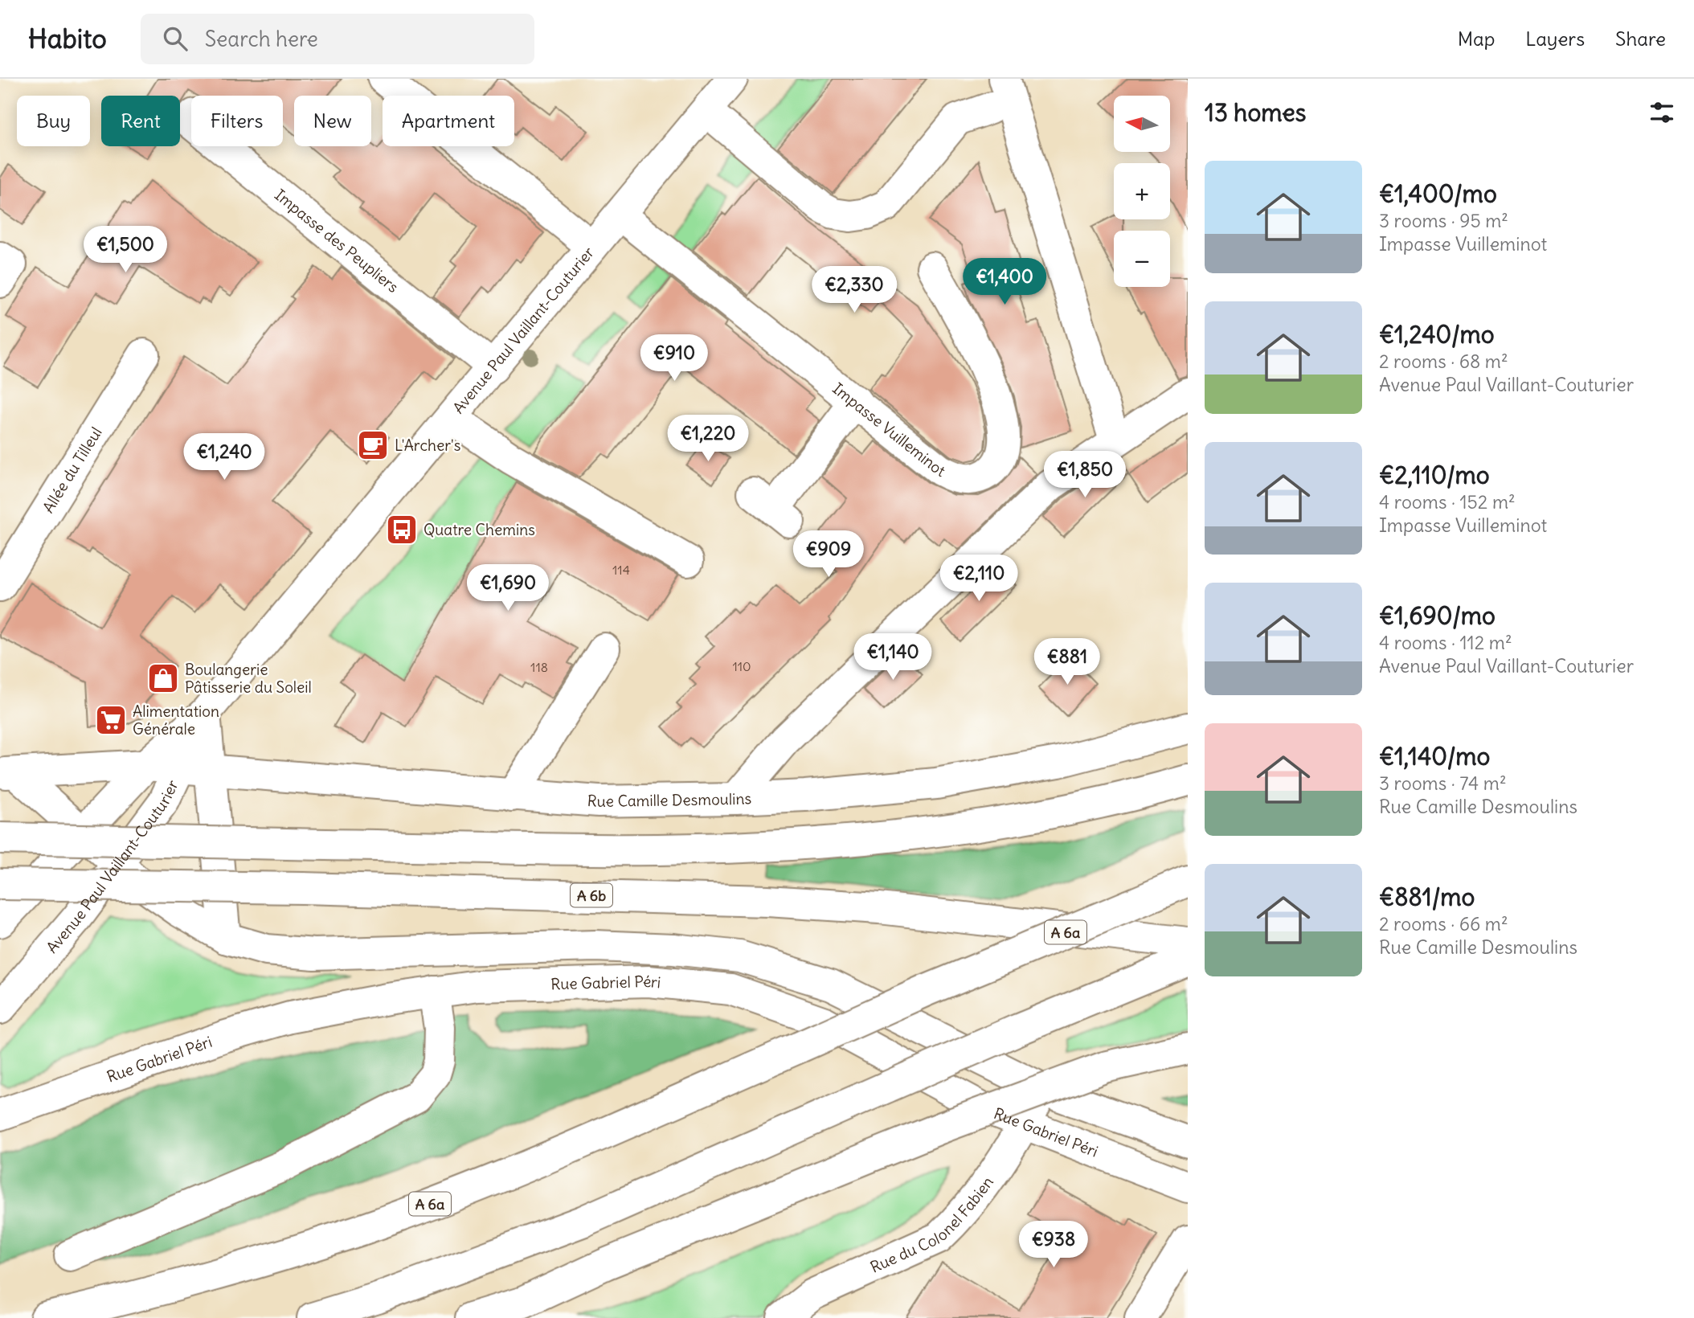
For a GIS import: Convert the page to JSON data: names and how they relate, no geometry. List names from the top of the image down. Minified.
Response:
{"streets":{"main road":["Impasse des Peupliers","Avenue Paul Vaillant-Couturier","Impasse Vuilleminot","Allée du Tilleul","Rue Camille Desmoulins","A 6b","A 6a","Rue Gabriel Péri","Rue du Colonel Fabien"]},"crossings":[["Impasse des Peupliers","Avenue Paul Vaillant-Couturier"],["Avenue Paul Vaillant-Couturier","Impasse Vuilleminot"],["Avenue Paul Vaillant-Couturier","Rue Camille Desmoulins"],["Rue Gabriel Péri","Rue du Colonel Fabien"]],"places":{"cafe":["L'Archer's"],"bus stop":["Quatre Chemins"],"shop":["Boulangerie Pâtisserie du Soleil"],"supermarket":["Alimentation Générale"]},"house_numbers":["114","110","118"],"north":"left","page":{"header":"Habito","search":"Search here","nav":["Map","Layers","Share"],"heading":"13 homes","map_buttons":["+","−"],"chip":["Buy","Rent","Filters","New","Apartment"],"list":[{"name":"€1,400/mo","note":"3 rooms · 95 m² · Impasse Vuilleminot"},{"name":"€1,240/mo","note":"2 rooms · 68 m² · Avenue Paul Vaillant-Couturier"},{"name":"€2,110/mo","note":"4 rooms · 152 m² · Impasse Vuilleminot"},{"name":"€1,690/mo","note":"4 rooms · 112 m² · Avenue Paul Vaillant-Couturier"},{"name":"€1,140/mo","note":"3 rooms · 74 m² · Rue Camille Desmoulins"},{"name":"€881/mo","note":"2 rooms · 66 m² · Rue Camille Desmoulins"}],"price":["€1,500","€1,400","€2,330","€910","€1,220","€1,240","€1,850","€909","€2,110","€1,690","€1,140","€881","€938"]}}
